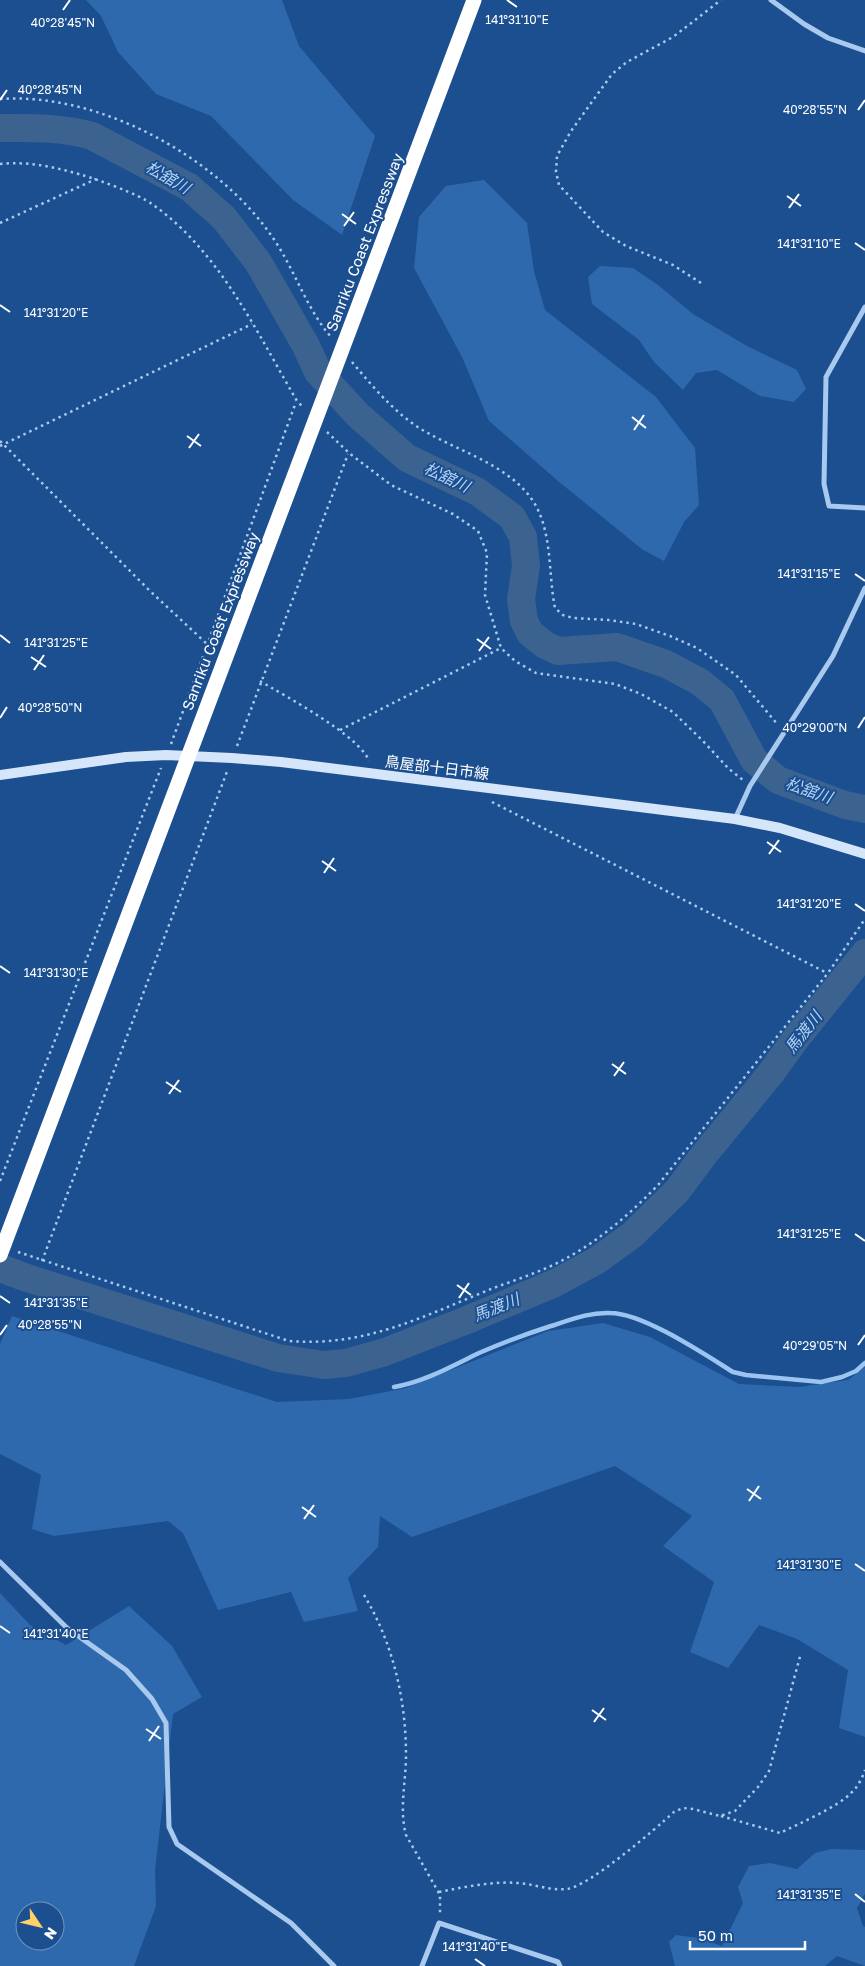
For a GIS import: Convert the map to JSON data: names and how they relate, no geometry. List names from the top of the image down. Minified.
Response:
{"streets":{"highway":["Sanriku Coast Expressway"],"main road":["鳥屋部十日市線"]},"water":["松舘川","馬渡川"],"scale_bar":"50 m","north":"bottom right","coordinates":["141°31'10\"E","40°28'45\"N","40°28'55\"N","141°31'20\"E","141°31'15\"E","141°31'25\"E","40°28'50\"N","40°29'00\"N","141°31'30\"E","141°31'35\"E","40°29'05\"N","141°31'40\"E"]}
